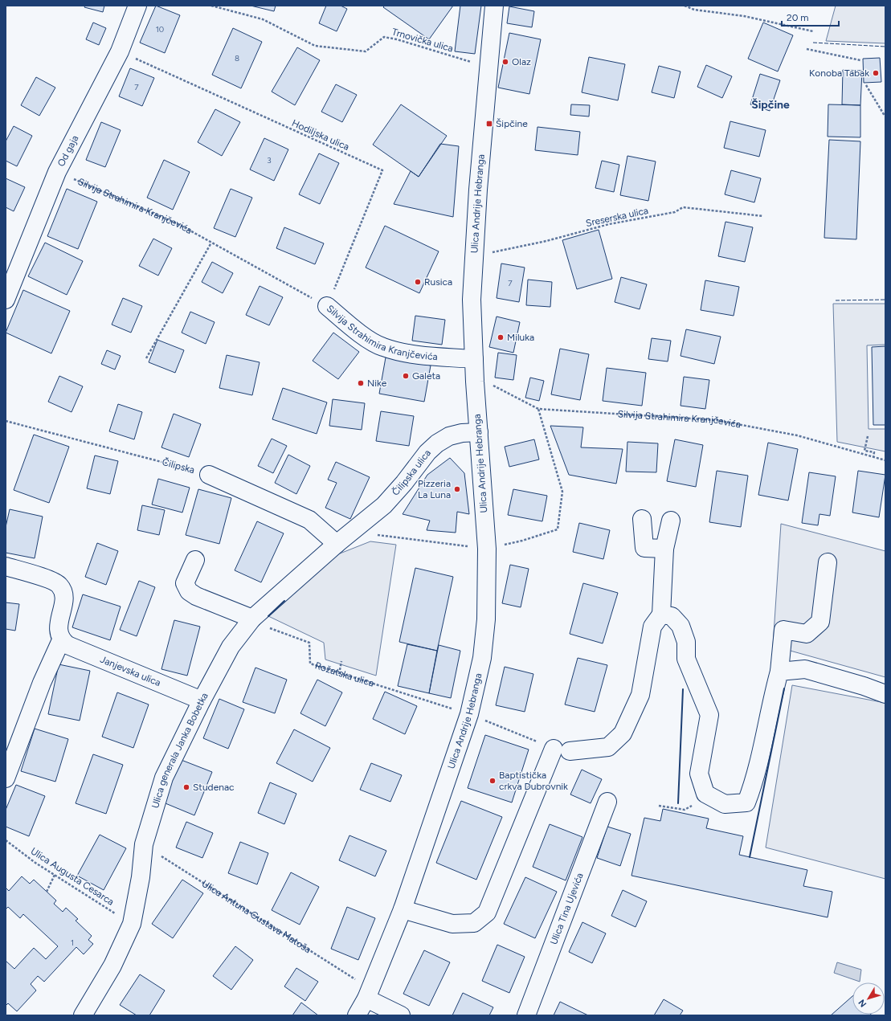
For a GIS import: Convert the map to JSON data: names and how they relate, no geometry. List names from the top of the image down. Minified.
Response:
{"streets":{"street":["Od gaja","Ulica Andrije Hebranga","Silvija Strahimira Kranjčevića","Čilipska ulica","Janjevska ulica","Ulica generala Janka Bobetka","Ulica Tina Ujevića"],"path":["Trnovička ulica","Hodiljska ulica","Sreserska ulica","Čilipska","Rožatska ulica","Ulica Augusta Cesarca","Ulica Antuna Gustava Matoša"]},"crossings":[["Trnovička ulica","Ulica Andrije Hebranga"],["Hodiljska ulica","Od gaja"],["Hodiljska ulica","Silvija Strahimira Kranjčevića"],["Od gaja","Silvija Strahimira Kranjčevića"],["Ulica Andrije Hebranga","Silvija Strahimira Kranjčevića"],["Ulica Andrije Hebranga","Sreserska ulica"],["Ulica Andrije Hebranga","Čilipska ulica"],["Ulica Andrije Hebranga","Rožatska ulica"],["Ulica Andrije Hebranga","Ulica Antuna Gustava Matoša"],["Čilipska ulica","Ulica generala Janka Bobetka"],["Janjevska ulica","Ulica generala Janka Bobetka"],["Rožatska ulica","Ulica generala Janka Bobetka"],["Ulica generala Janka Bobetka","Ulica Augusta Cesarca"],["Ulica generala Janka Bobetka","Ulica Antuna Gustava Matoša"]],"districts":["Šipčine"],"places":{"other":["Olaz","Konoba Tabak","Rusica","Miluka","Galeta","Nike","Pizzeria La Luna","Baptistička crkva Dubrovnik","Studenac"],"transit":["Šipčine"]},"house_numbers":["10","8","7","3","7","1"],"scale_bar":"20 m","north":"bottom left"}
